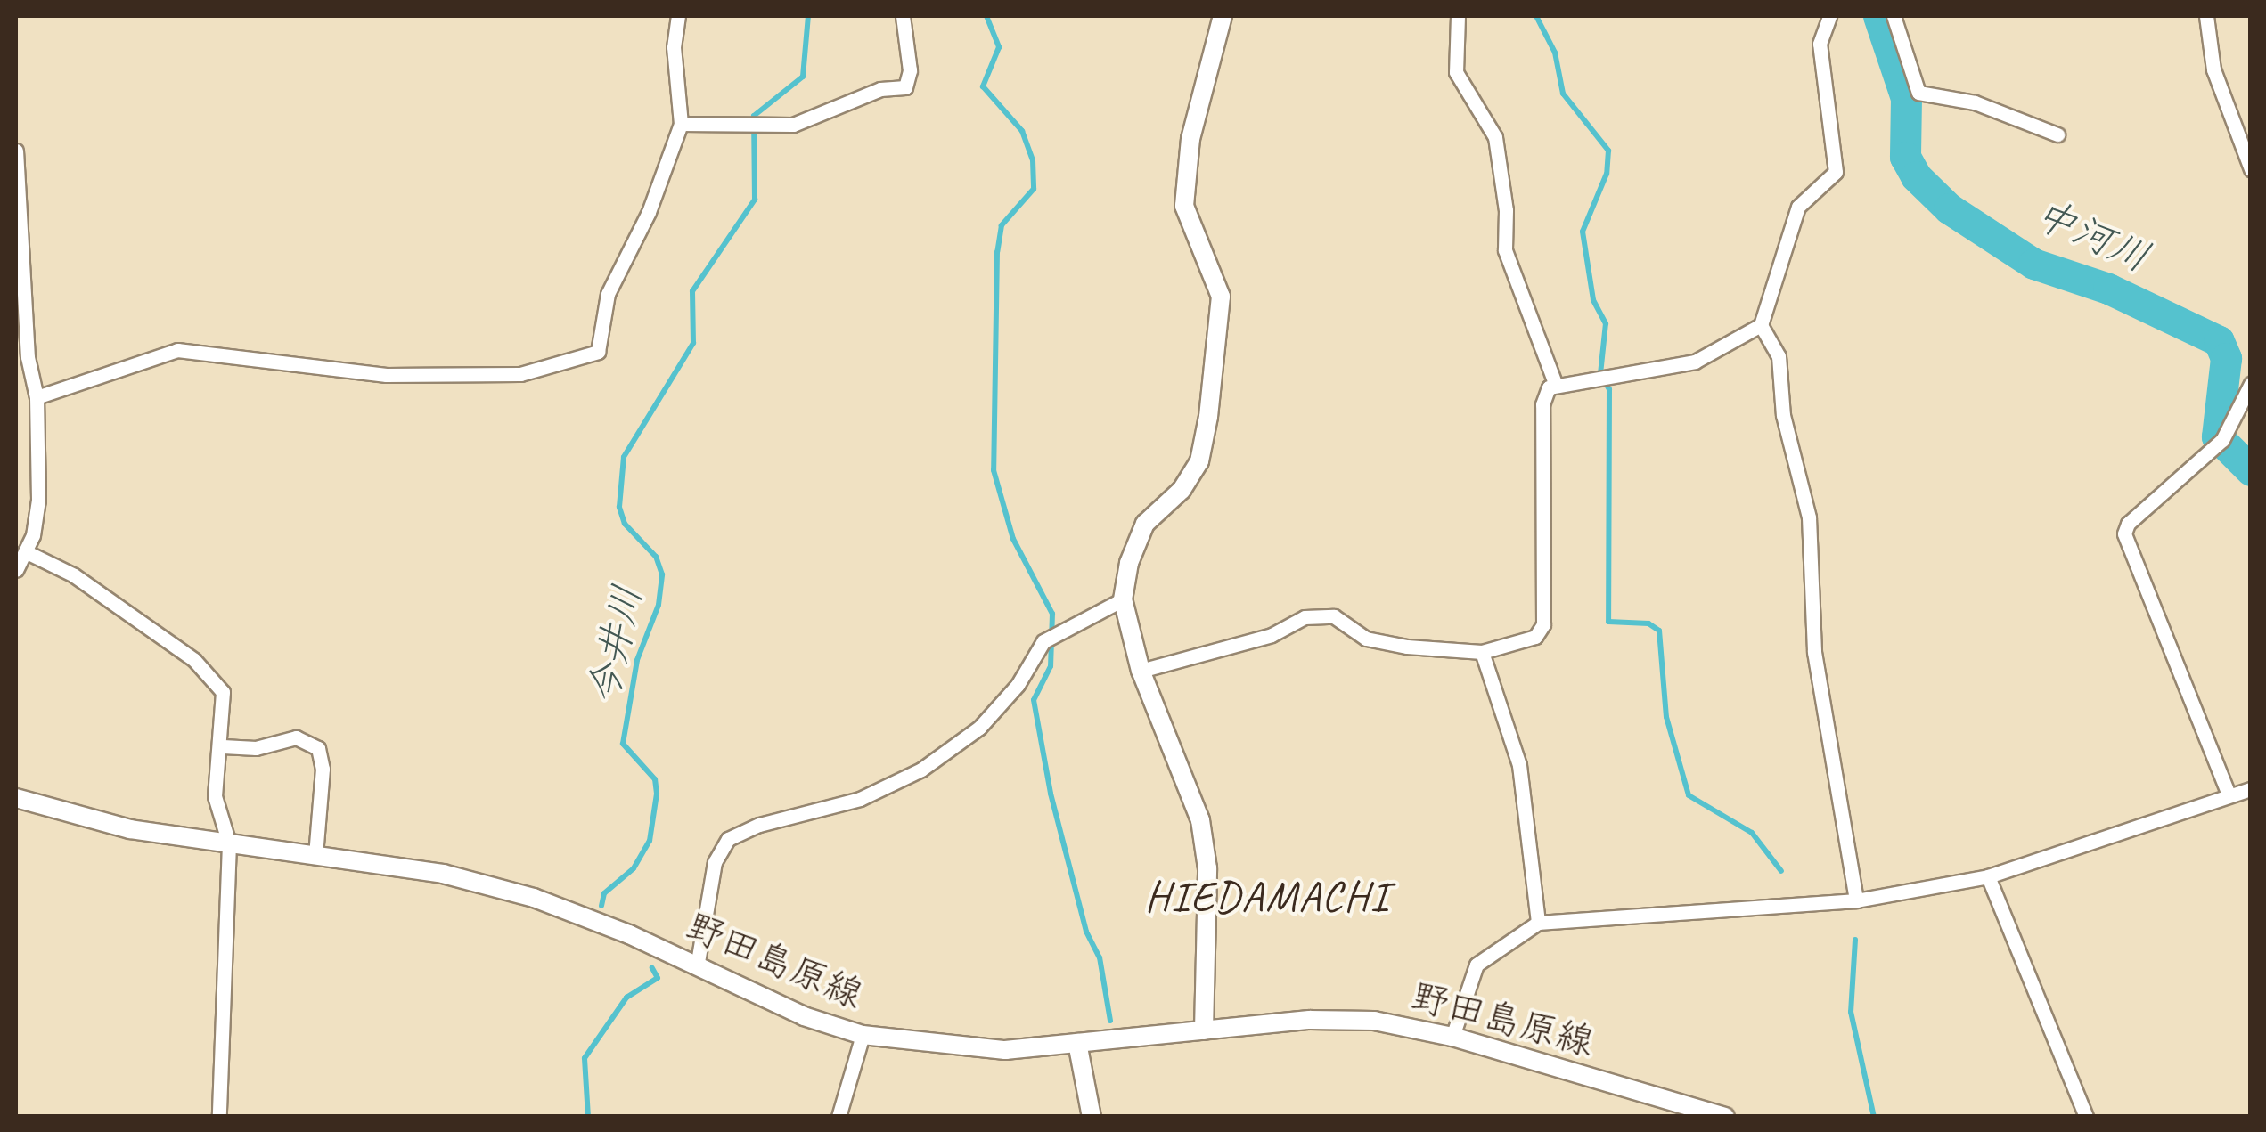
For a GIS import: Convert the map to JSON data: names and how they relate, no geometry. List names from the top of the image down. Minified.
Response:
{"streets":{"main road":["野田島原線"]},"districts":["HIEDAMACHI"],"water":["中河川","今井川"]}
